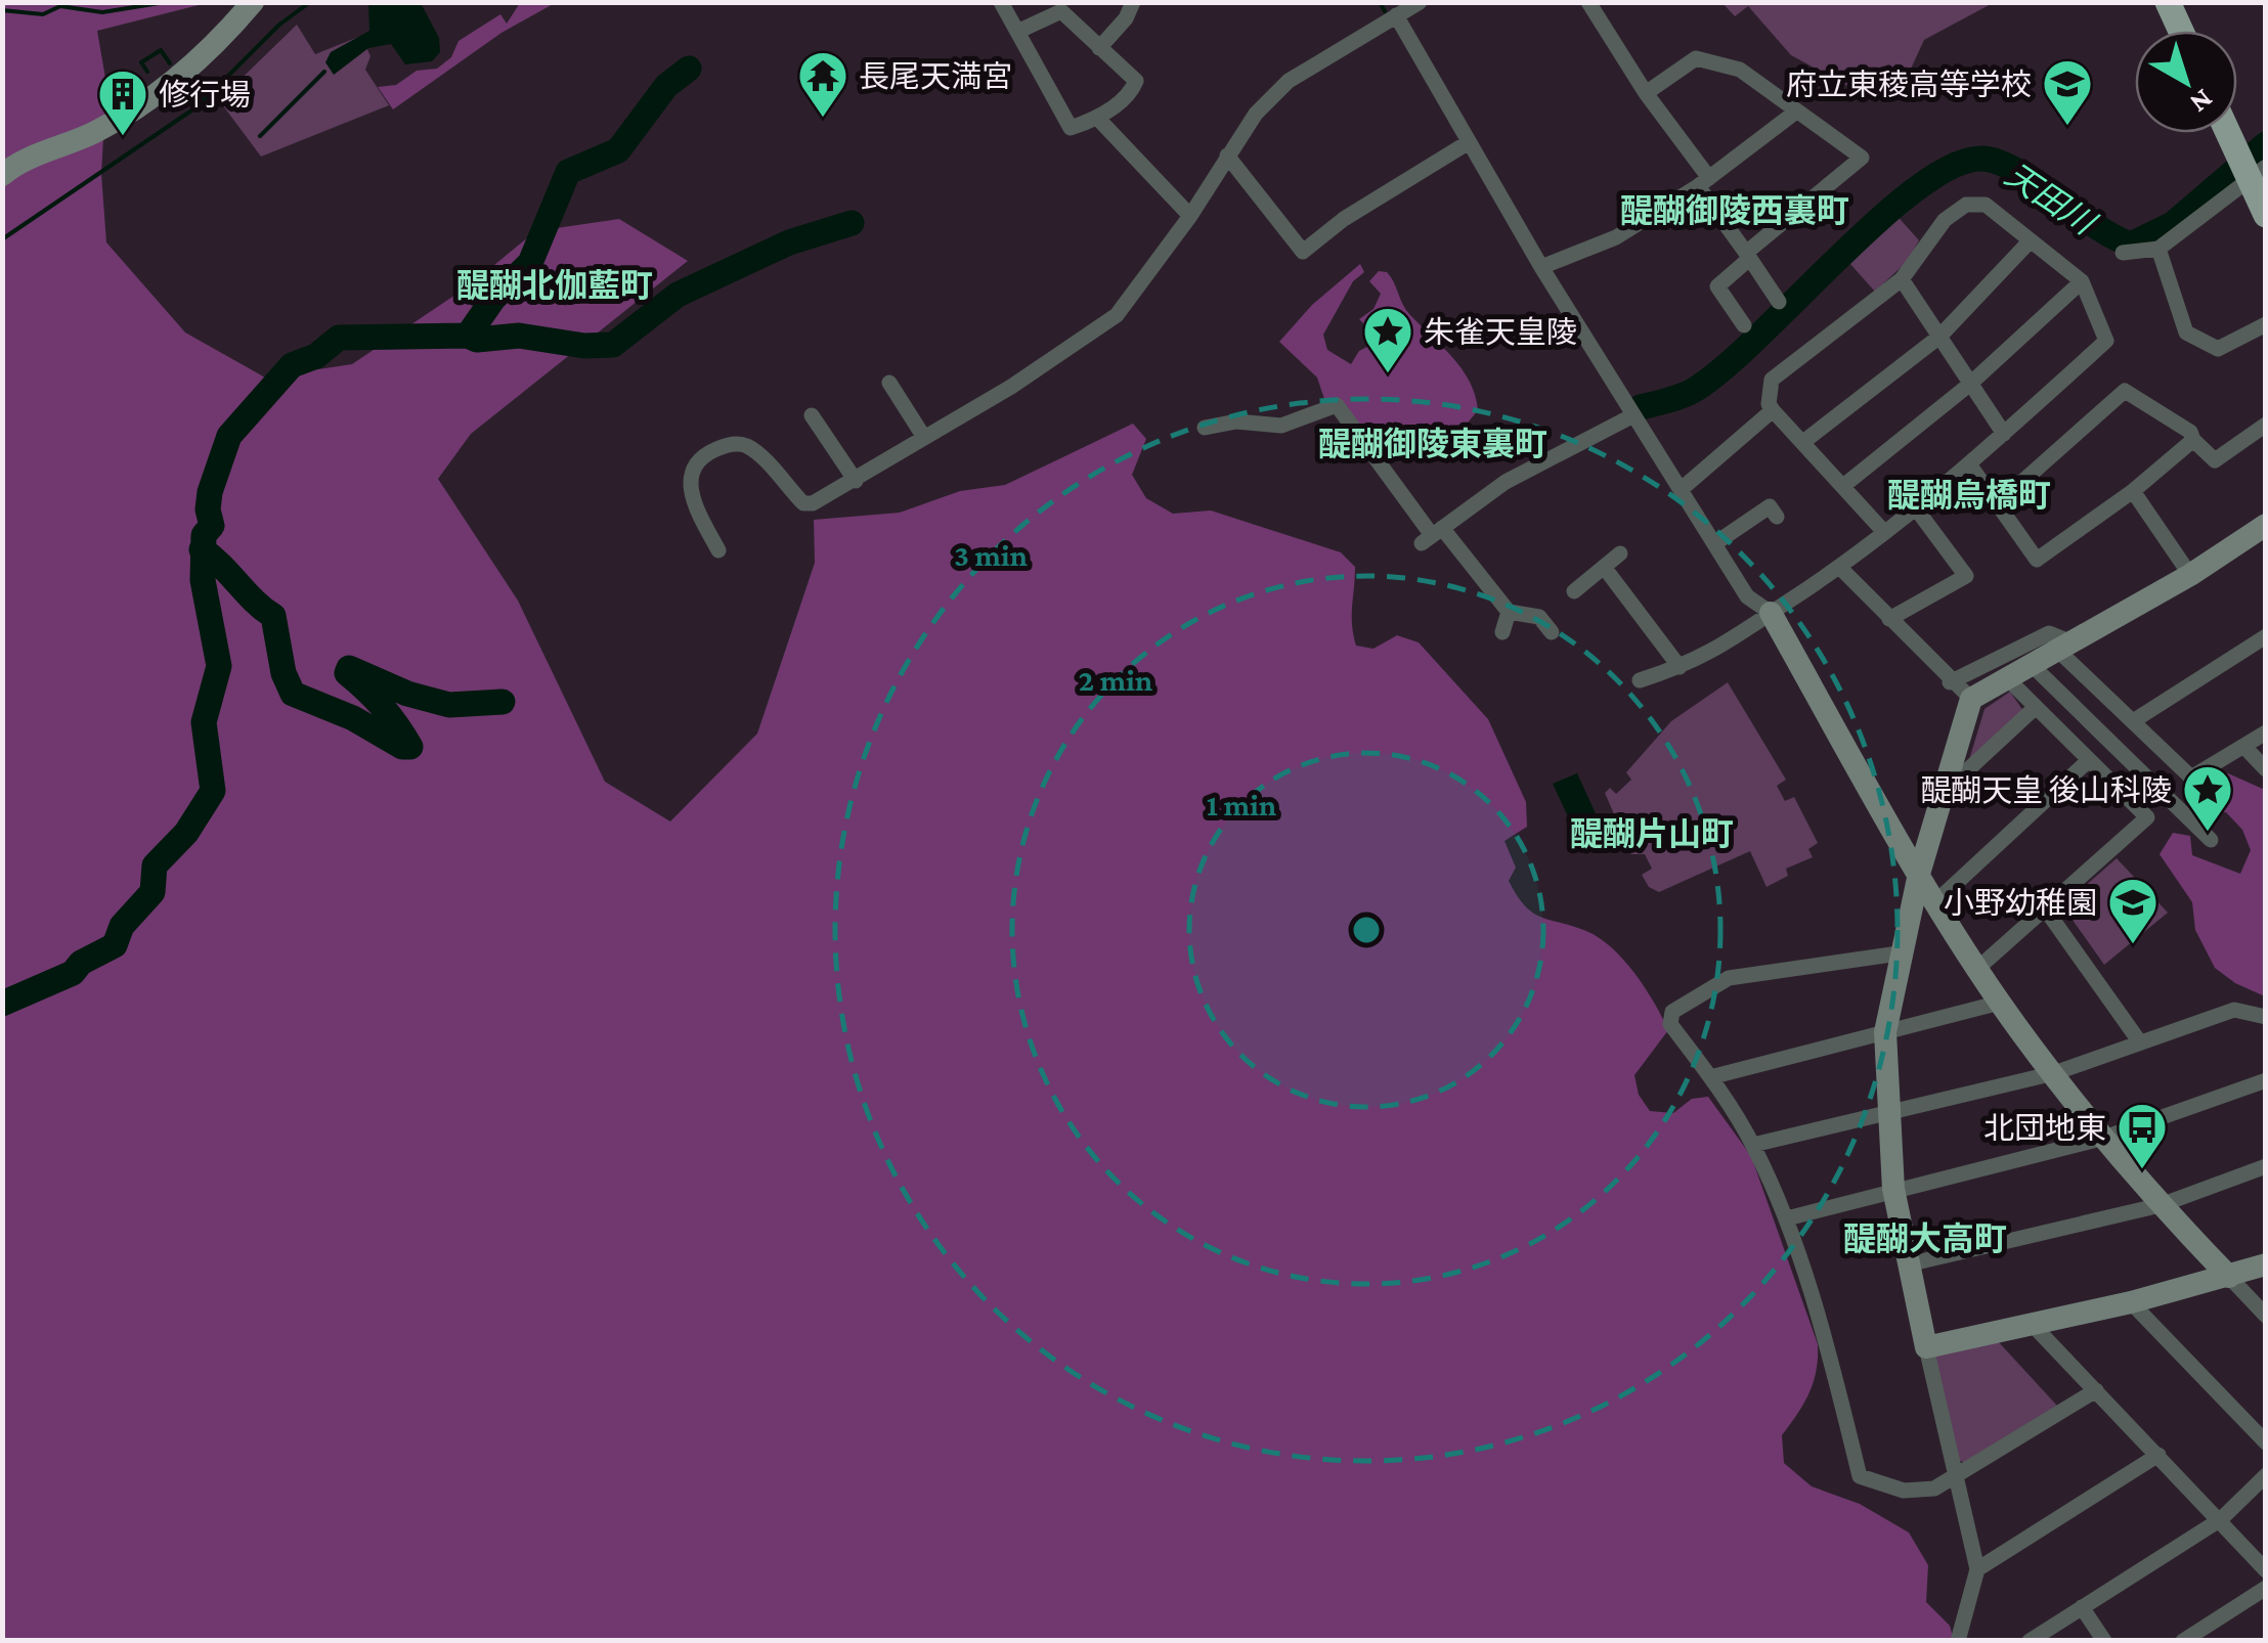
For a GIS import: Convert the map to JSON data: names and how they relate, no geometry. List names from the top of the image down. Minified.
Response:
{"districts":["醍醐御陵西裏町","醍醐北伽藍町","醍醐御陵東裏町","醍醐烏橋町","醍醐片山町","醍醐大高町"],"water":["天田川"],"places":{"temple":["長尾天満宮"],"school or university":["府立東稜高等学校","小野幼稚園"],"building":["修行場"],"place":["朱雀天皇陵","醍醐天皇 後山科陵"],"bus stop":["北団地東"]},"north":"bottom right","rings":["3 min","2 min","1 min"]}
